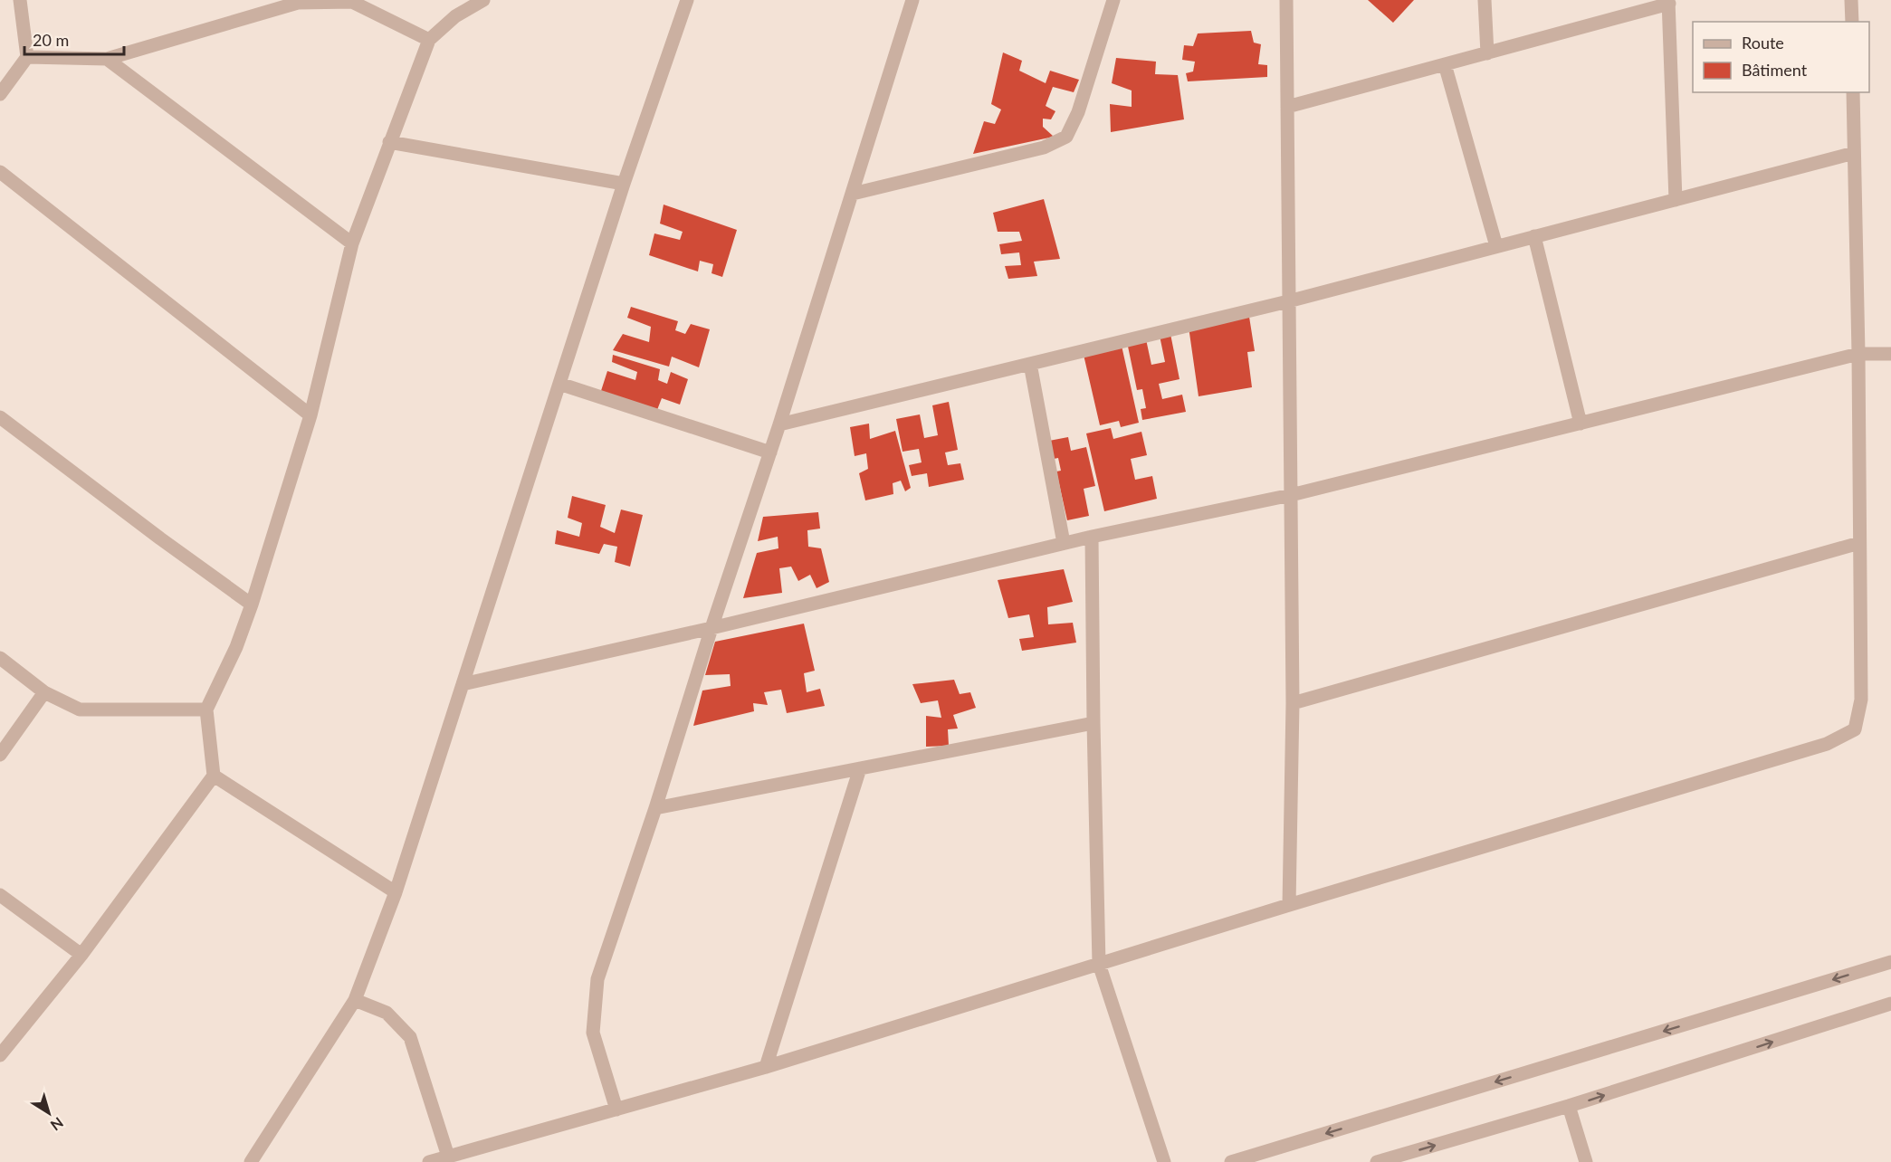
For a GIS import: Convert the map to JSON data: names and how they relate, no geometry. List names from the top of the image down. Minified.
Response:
{"legend":["Route","Bâtiment"],"scale_bar":"20 m","north":"bottom right"}
